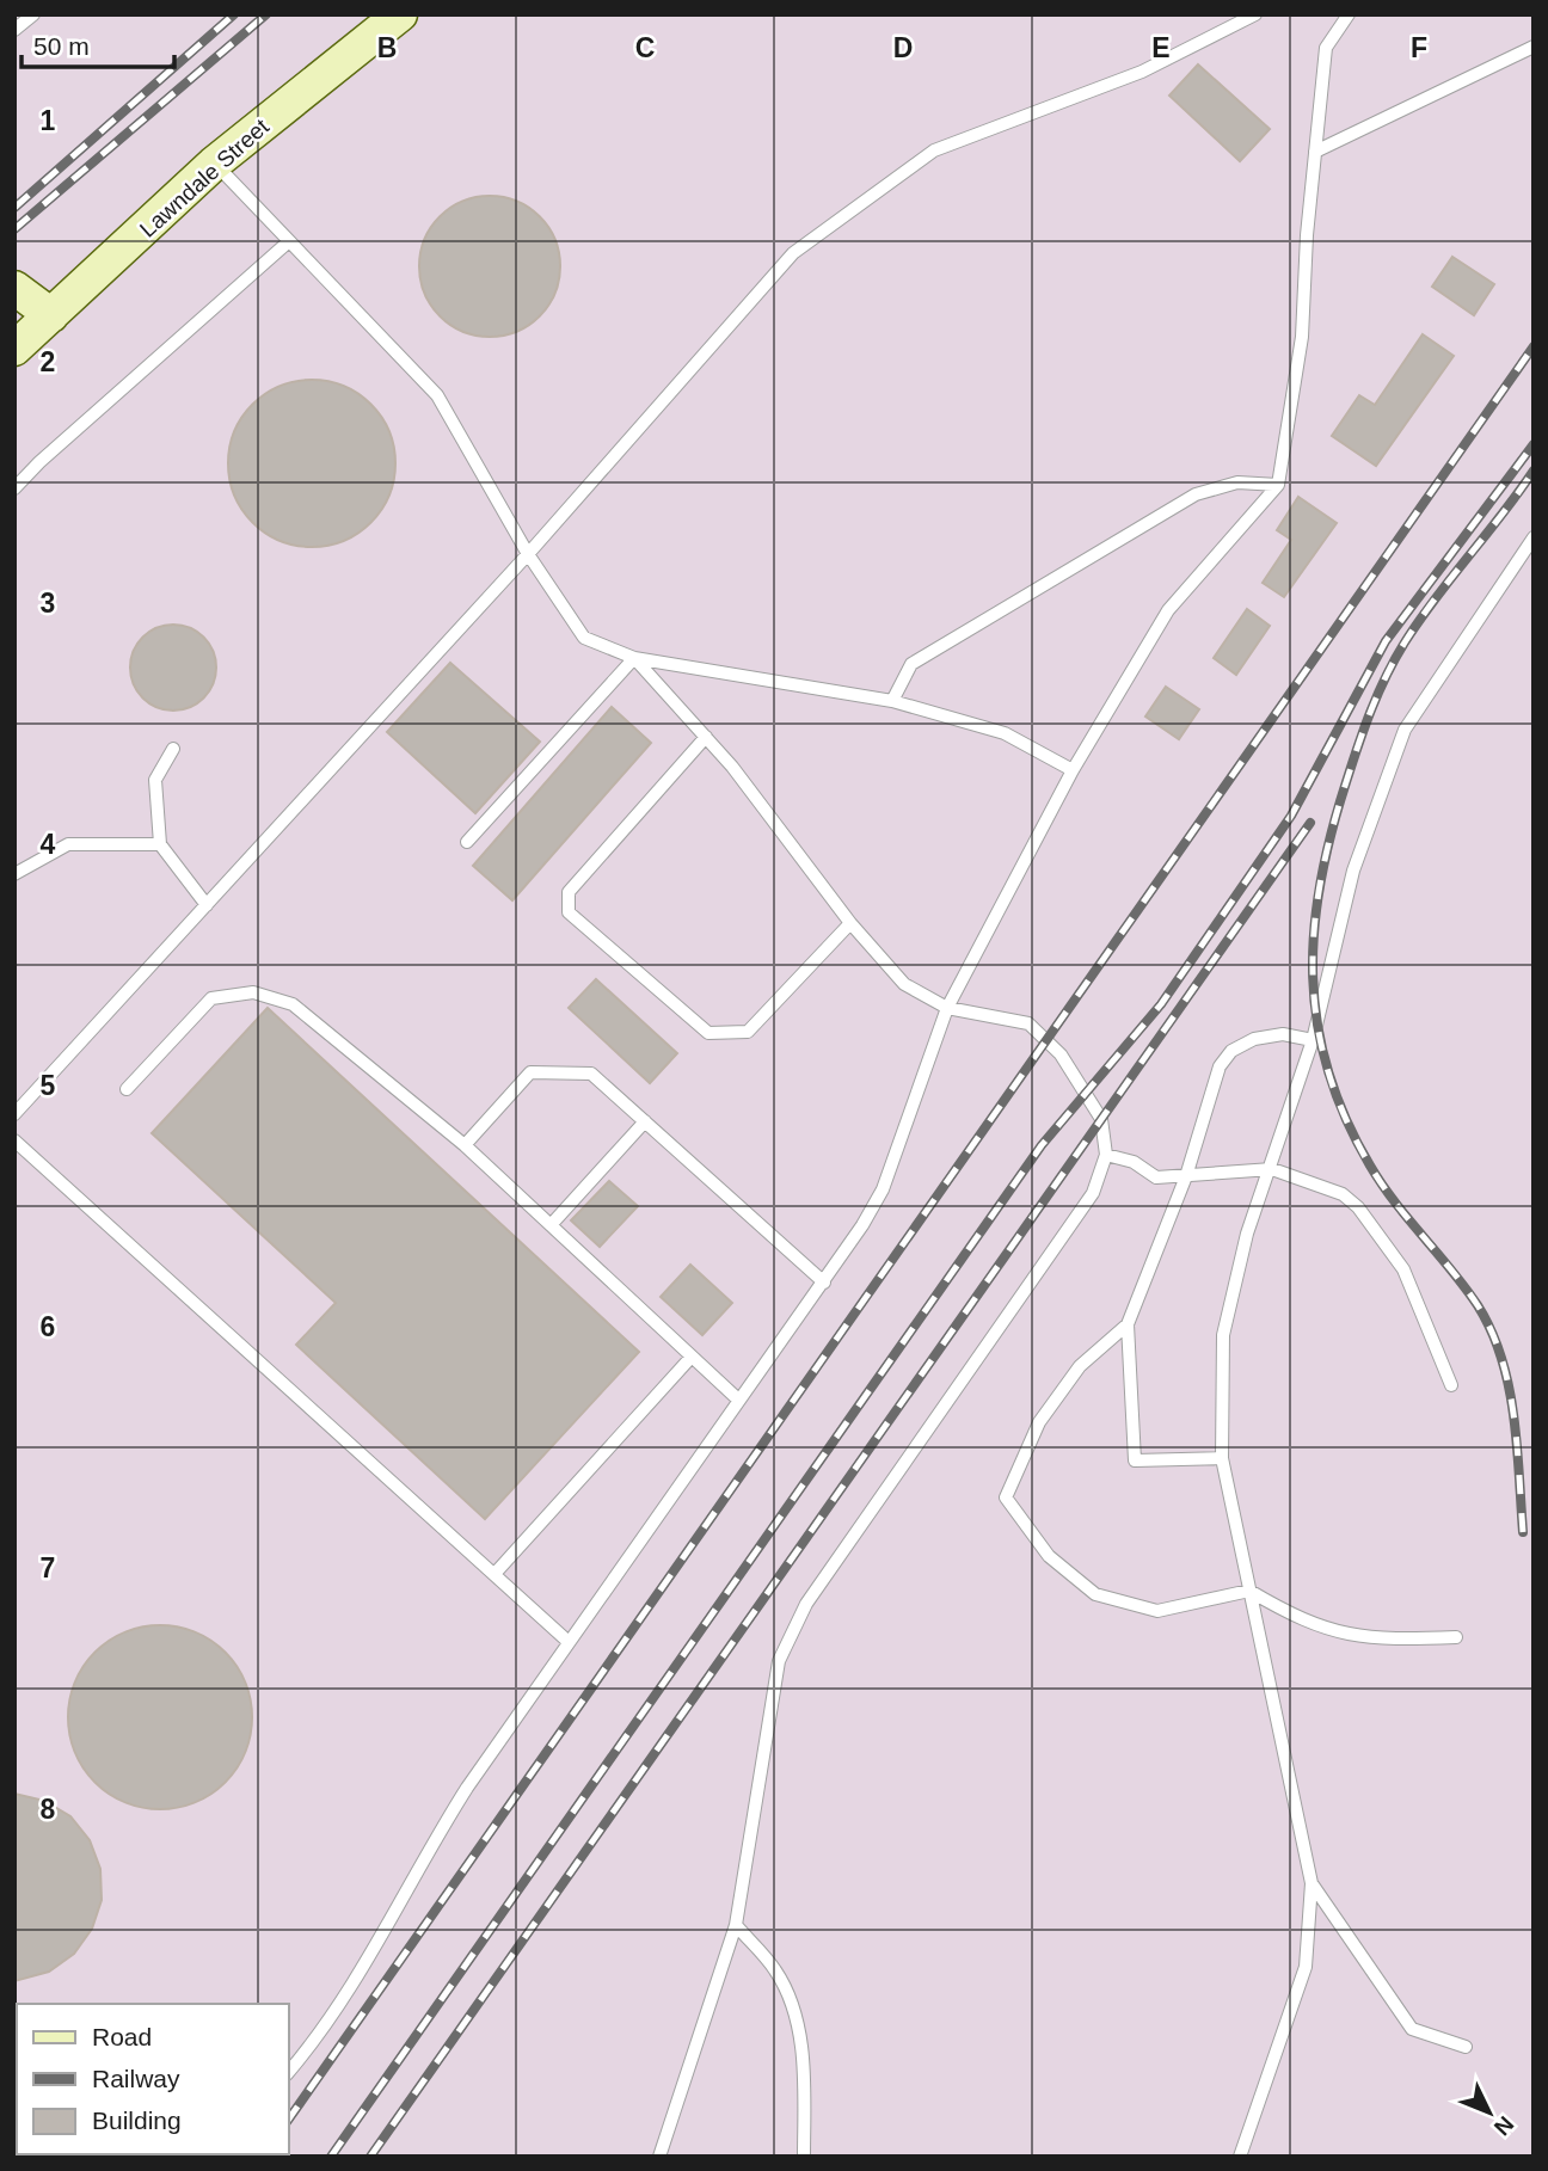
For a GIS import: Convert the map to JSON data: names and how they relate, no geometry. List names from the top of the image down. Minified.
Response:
{"streets":{"main road":["Lawndale Street"]},"legend":["Road","Railway","Building"],"scale_bar":"50 m","north":"bottom right","grid":{"columns":["B","C","D","E","F"],"rows":["1","2","3","4","5","6","7","8"]}}
